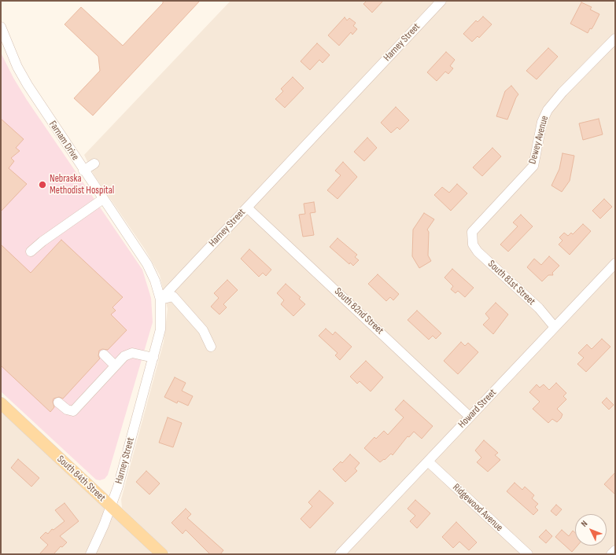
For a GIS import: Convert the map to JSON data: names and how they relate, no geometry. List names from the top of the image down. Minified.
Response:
{"streets":{"main road":["South 84th Street"],"street":["Harney Street","Dewey Avenue","Farnam Drive","South 81st Street","South 82nd Street","Howard Street","Ridgewood Avenue"]},"crossings":[["Harney Street","Farnam Drive"],["Harney Street","South 82nd Street"],["Harney Street","South 84th Street"],["Dewey Avenue","South 81st Street"],["South 81st Street","Howard Street"],["South 82nd Street","Howard Street"],["Howard Street","Ridgewood Avenue"]],"places":["Nebraska Methodist Hospital"],"north":"top left"}
